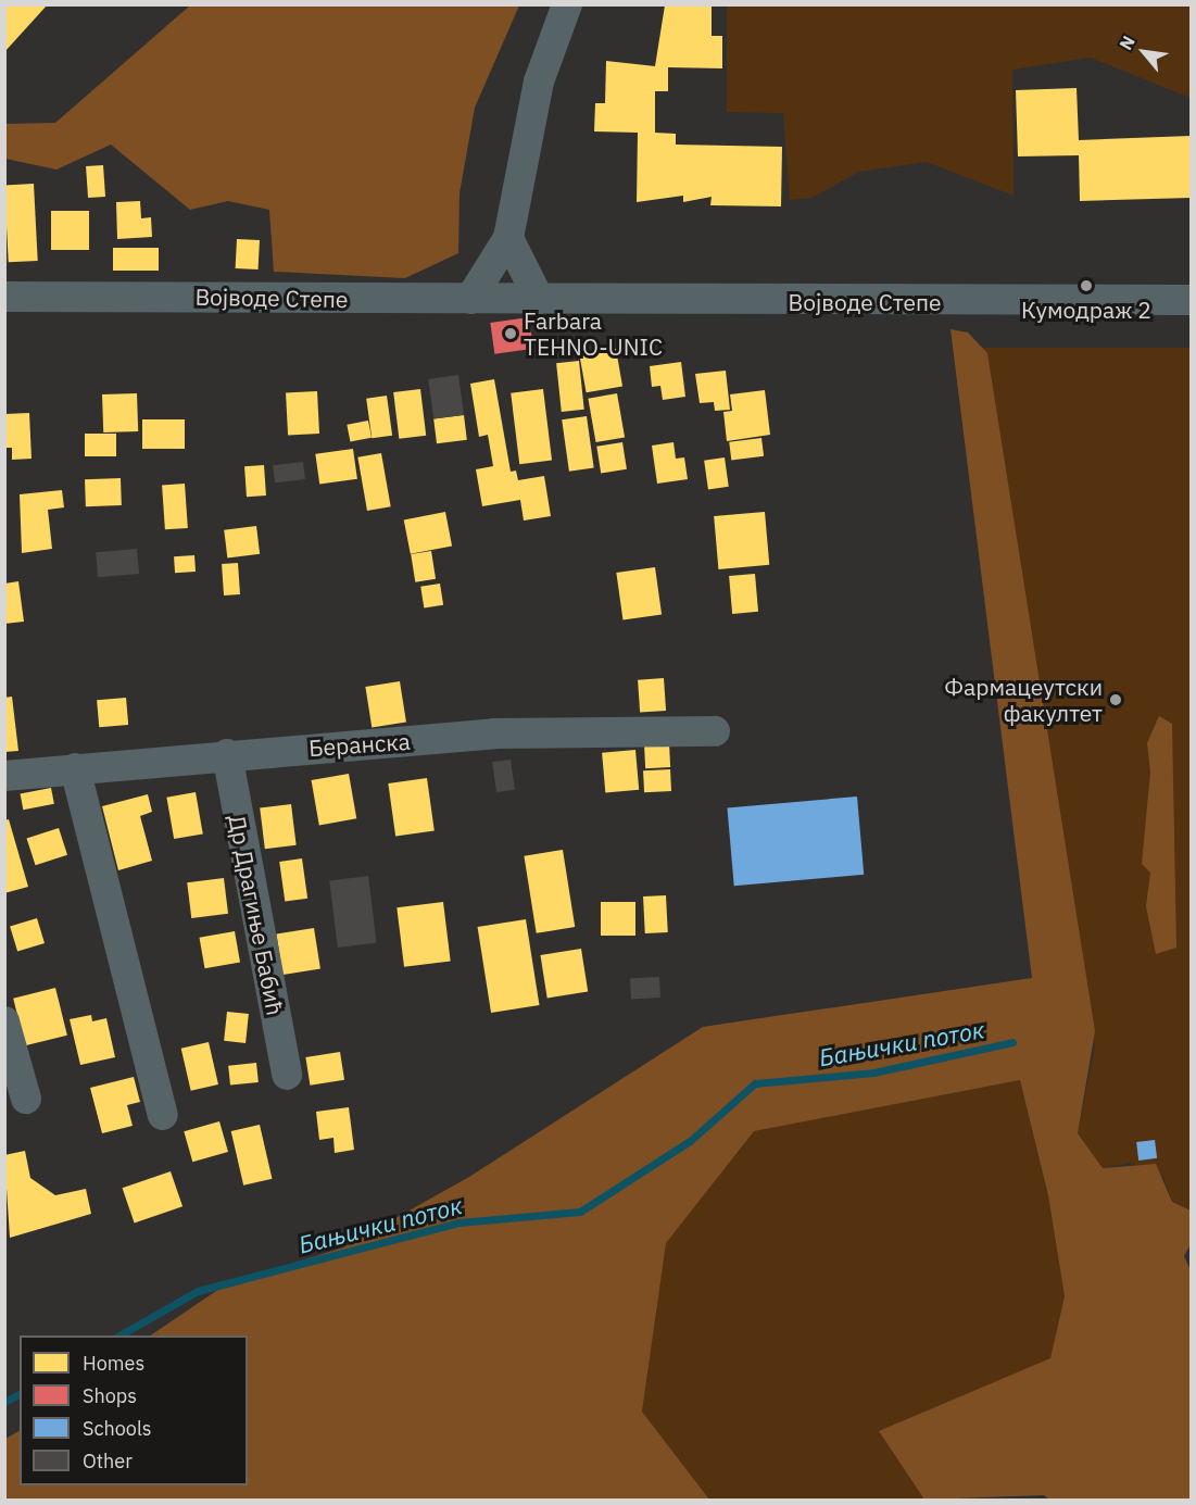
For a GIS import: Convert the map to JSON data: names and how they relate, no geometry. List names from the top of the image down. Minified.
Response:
{"streets":{"street":["Војводе Степе","Беранска","Др Драгиње Бабић"]},"crossings":[["Беранска","Др Драгиње Бабић"]],"water":["Бањички поток"],"places":["Кумодраж 2","Farbara TEHNO-UNIC","Фармацеутски факултет"],"legend":["Homes","Shops","Schools","Other"],"north":"top left"}
